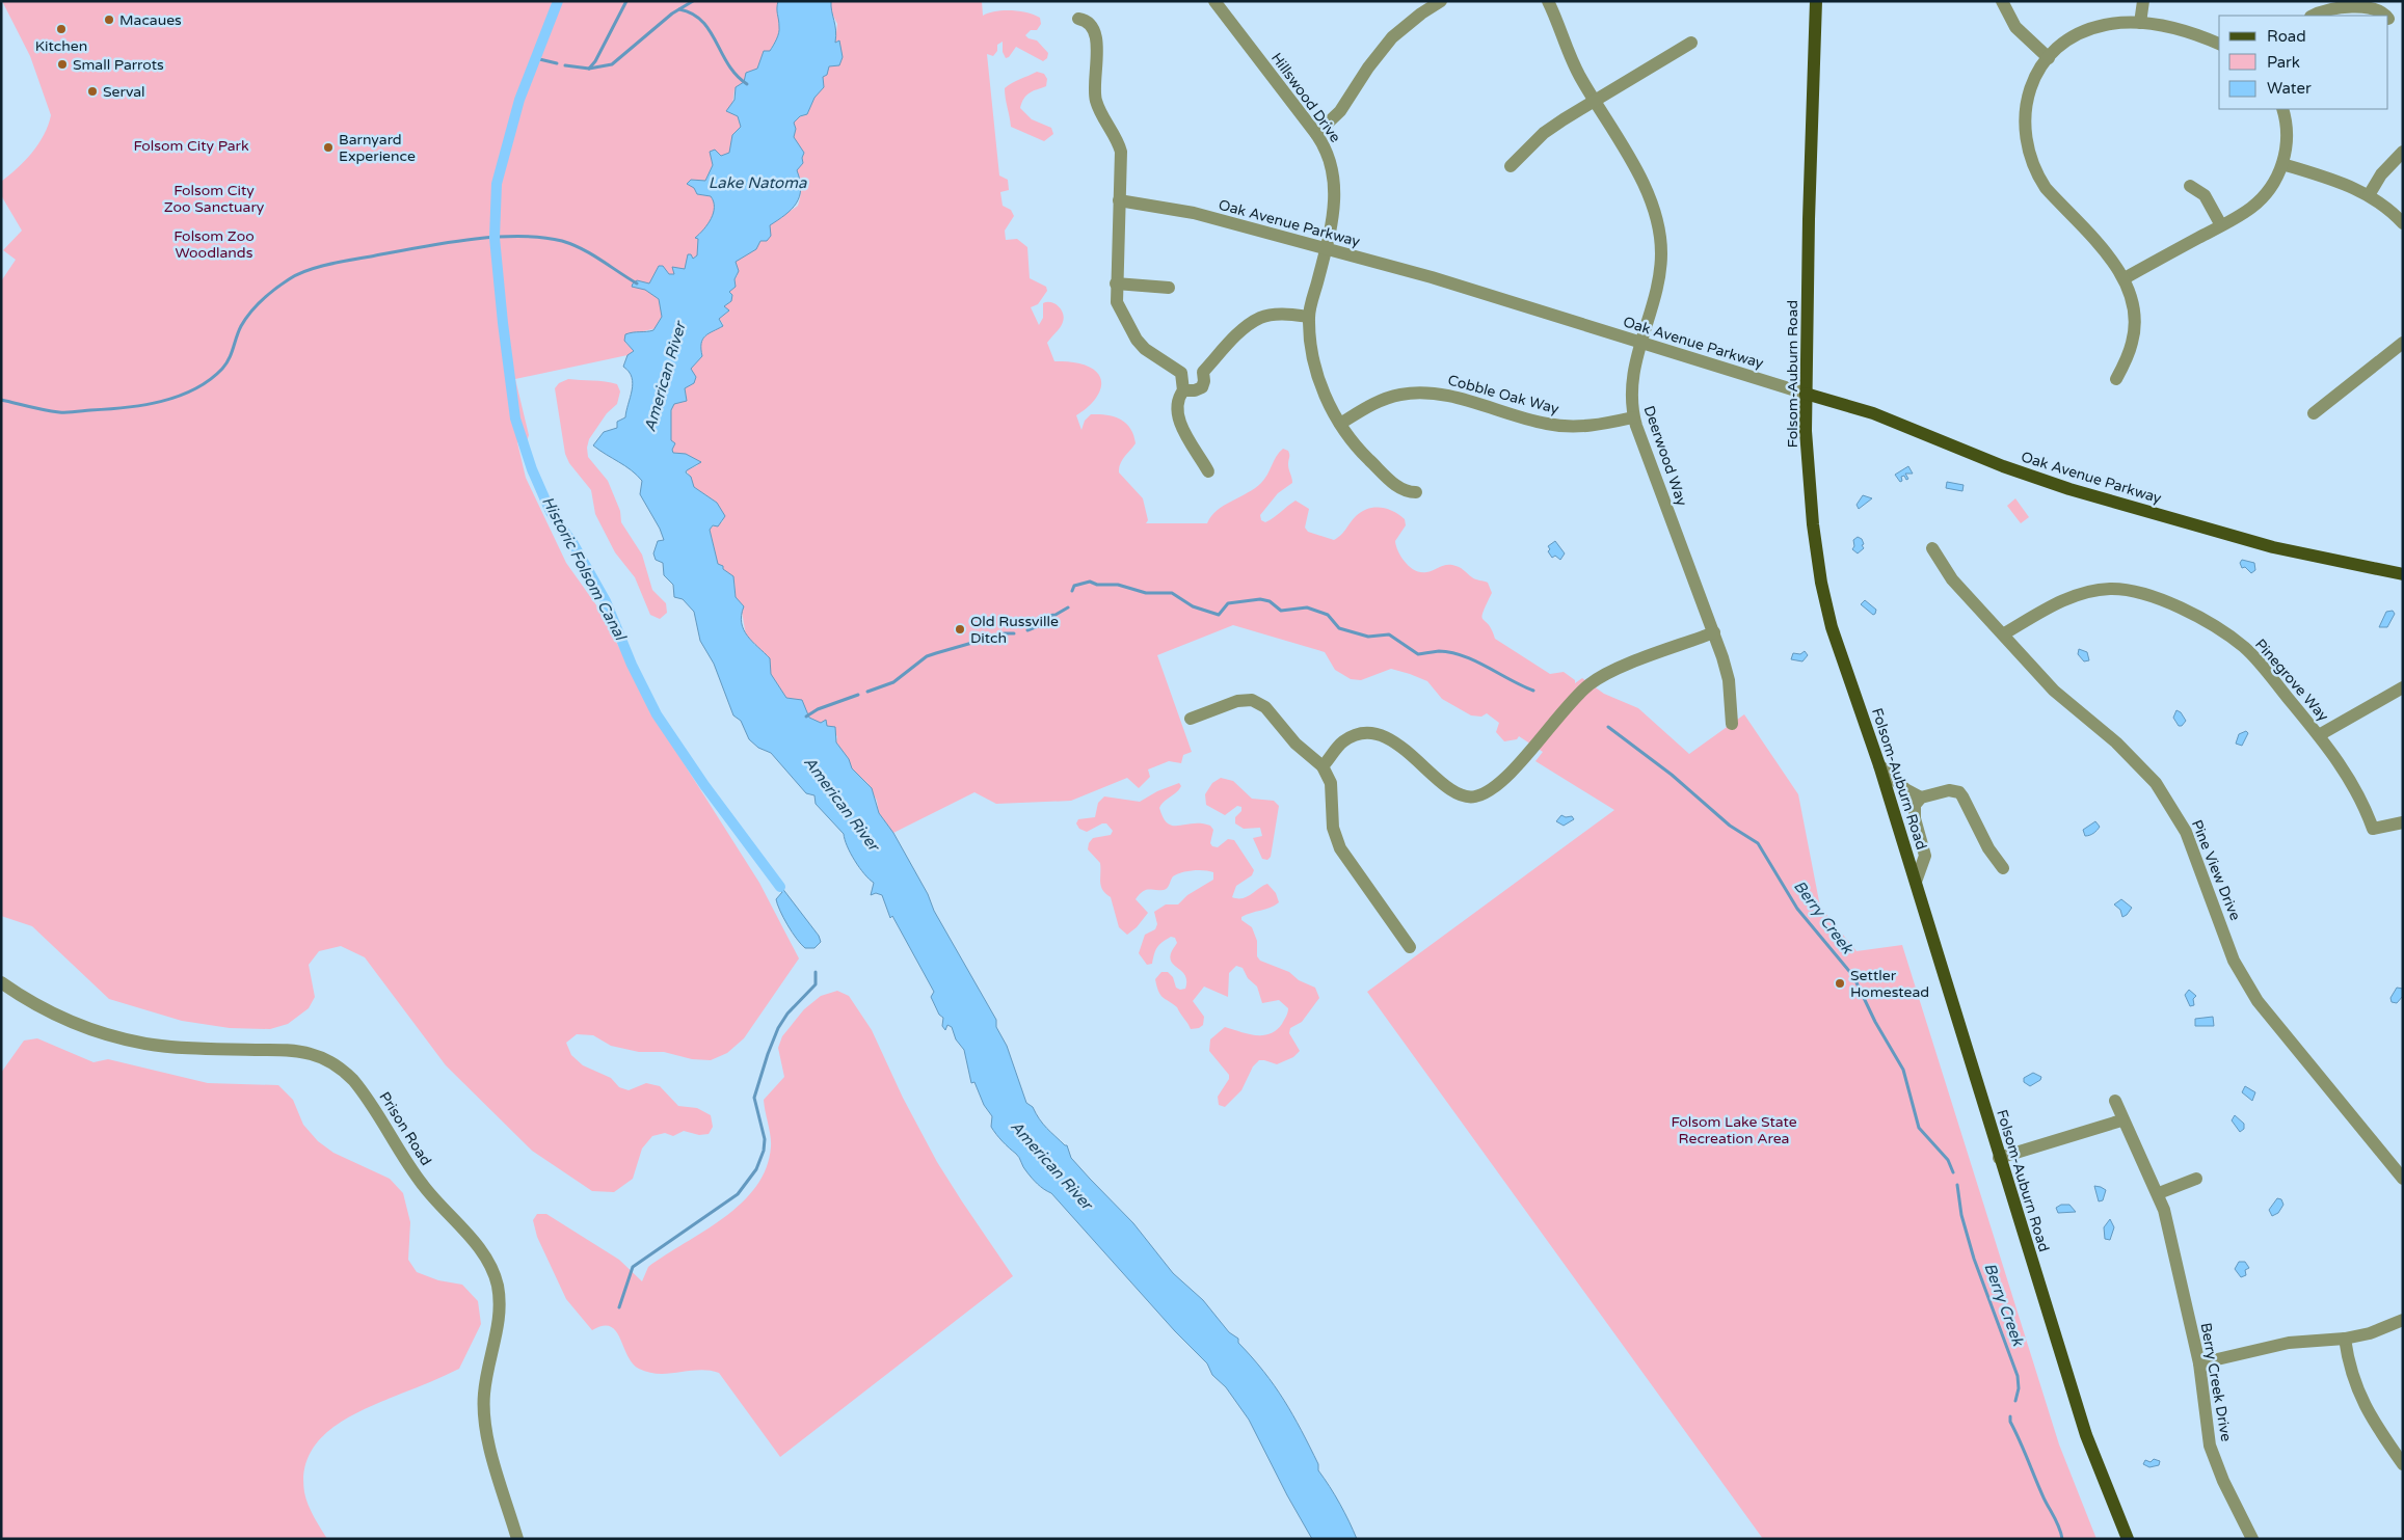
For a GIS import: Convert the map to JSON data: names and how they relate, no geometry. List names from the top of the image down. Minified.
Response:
{"streets":{"main road":["Oak Avenue Parkway","Folsom-Auburn Road"],"street":["Hillswood Drive","Cobble Oak Way","Deerwood Way","Pinegrove Way","Pine View Drive","Prison Road","Berry Creek Drive"]},"crossings":[["Hillswood Drive","Oak Avenue Parkway"],["Hillswood Drive","Cobble Oak Way"],["Oak Avenue Parkway","Folsom-Auburn Road"],["Oak Avenue Parkway","Deerwood Way"],["Cobble Oak Way","Deerwood Way"],["Pinegrove Way","Pine View Drive"]],"water":["Lake Natoma","American River","Historic Folsom Canal","Berry Creek"],"parks":["Folsom City Park","Folsom City Zoo Sanctuary","Folsom Zoo Woodlands","Folsom Lake State Recreation Area"],"places":["Macaues","Kitchen","Small Parrots","Serval","Barnyard Experience","Old Russville Ditch","Settler Homestead"],"legend":["Road","Park","Water"]}
